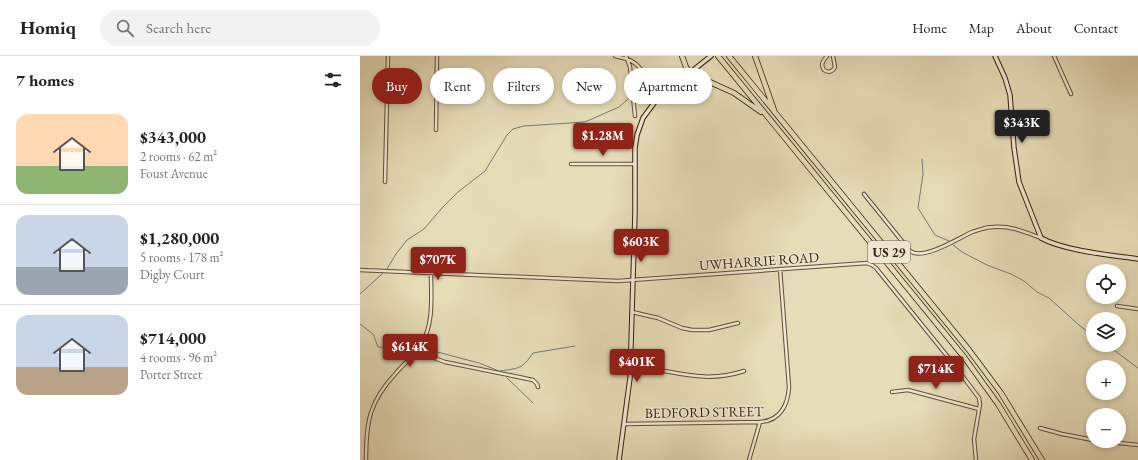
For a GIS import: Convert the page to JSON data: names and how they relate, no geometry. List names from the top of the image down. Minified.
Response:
{"streets":{"highway":["US 29"],"street":["UWHARRIE ROAD","BEDFORD STREET"]},"crossings":[["UWHARRIE ROAD","BEDFORD STREET"]],"page":{"header":"Homiq","search":"Search here","nav":["Home","Map","About","Contact"],"heading":"7 homes","chip":["Buy","Rent","Filters","New","Apartment"],"list":[{"name":"$343,000","note":"2 rooms · 62 m² · Foust Avenue"},{"name":"$1,280,000","note":"5 rooms · 178 m² · Digby Court"},{"name":"$714,000","note":"4 rooms · 96 m² · Porter Street"}],"price":["$343K","$1.28M","$603K","$707K","$614K","$401K","$714K"],"map_buttons":["+","−"]}}
